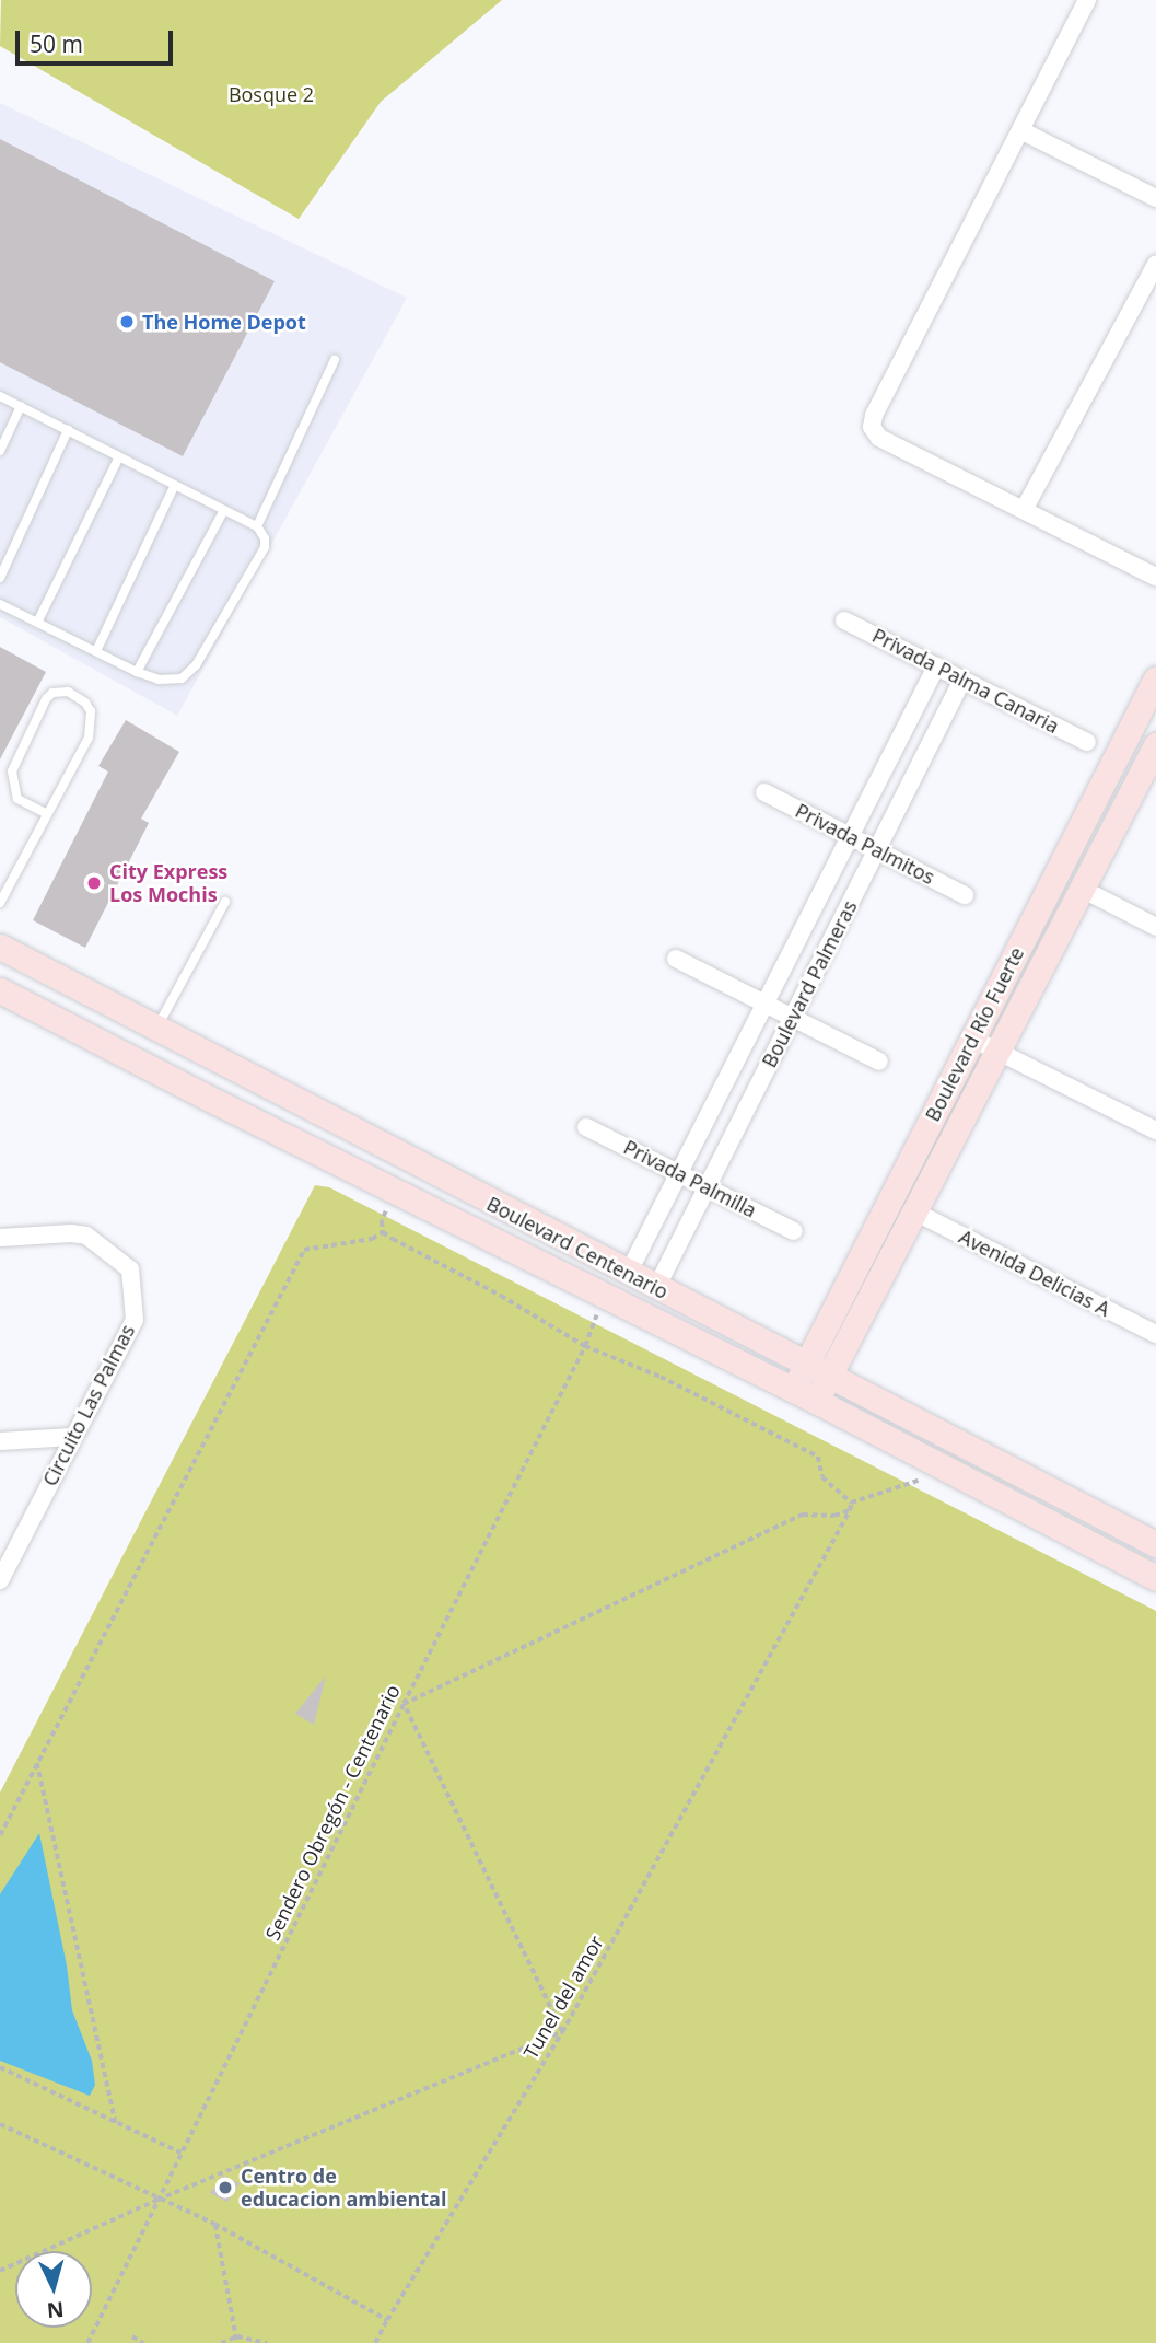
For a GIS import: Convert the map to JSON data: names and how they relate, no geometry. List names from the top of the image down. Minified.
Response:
{"streets":{"main road":["Boulevard Río Fuerte","Boulevard Centenario"],"street":["Privada Palma Canaria","Privada Palmitos","Boulevard Palmeras","Privada Palmilla","Avenida Delicias A","Circuito Las Palmas"],"path":["Sendero Obregón - Centenario","Tunel del amor"]},"crossings":[["Privada Palma Canaria","Boulevard Palmeras"],["Privada Palmitos","Boulevard Palmeras"],["Boulevard Palmeras","Privada Palmilla"],["Boulevard Palmeras","Boulevard Centenario"],["Boulevard Río Fuerte","Boulevard Centenario"],["Boulevard Río Fuerte","Avenida Delicias A"],["Boulevard Centenario","Sendero Obregón - Centenario"]],"parks":["Bosque 2"],"places":["The Home Depot","City Express Los Mochis","Centro de educacion ambiental"],"scale_bar":"50 m","north":"bottom"}
